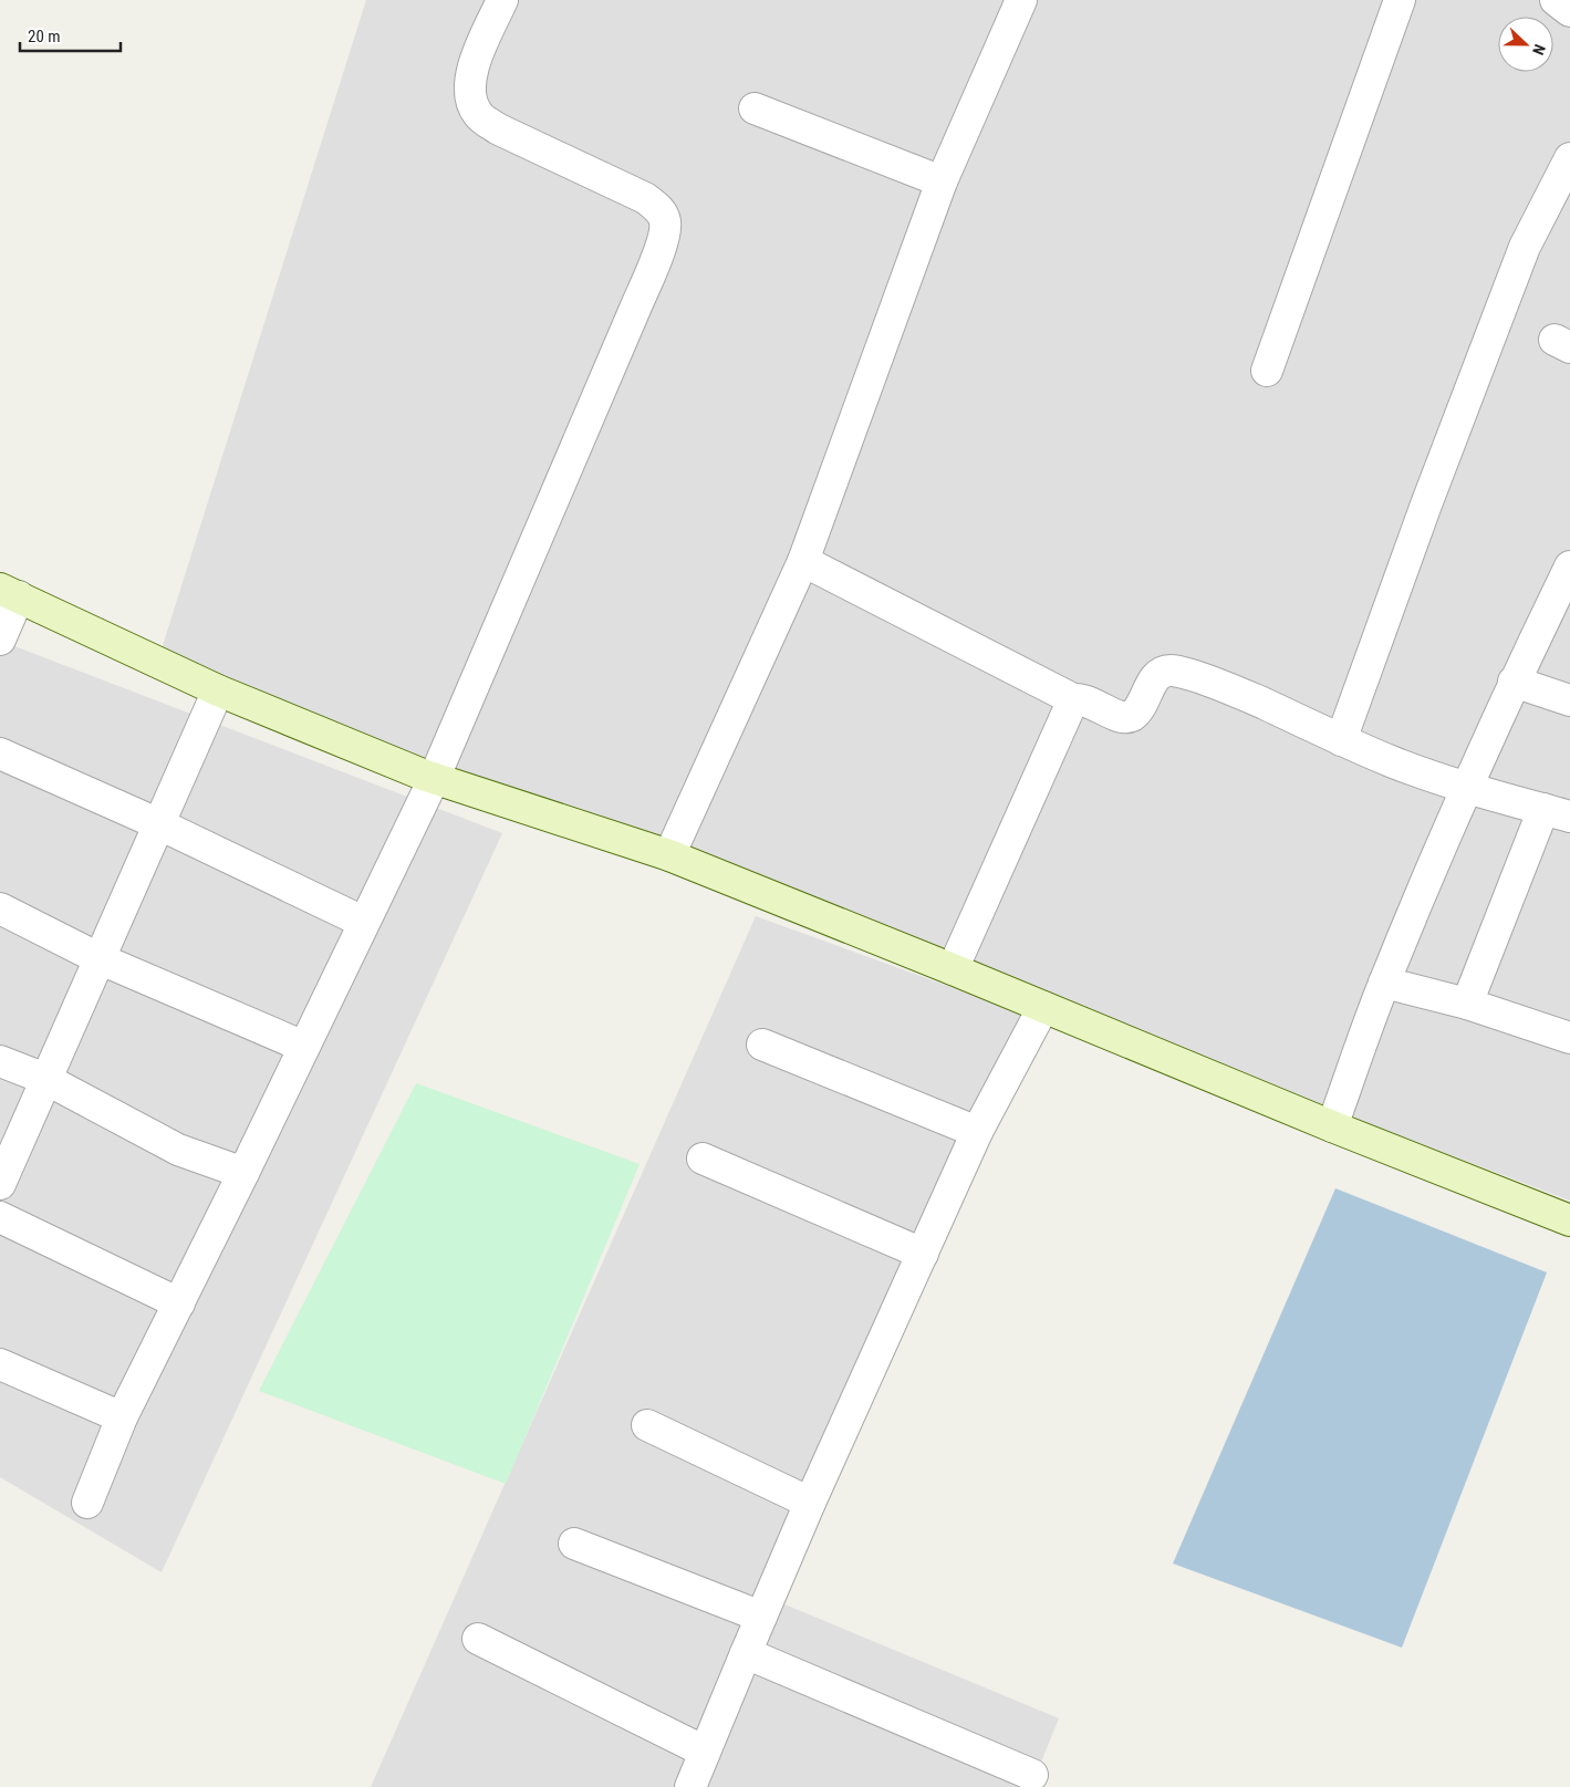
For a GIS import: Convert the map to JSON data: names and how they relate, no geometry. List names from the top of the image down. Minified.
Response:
{"scale_bar":"20 m","north":"right"}
